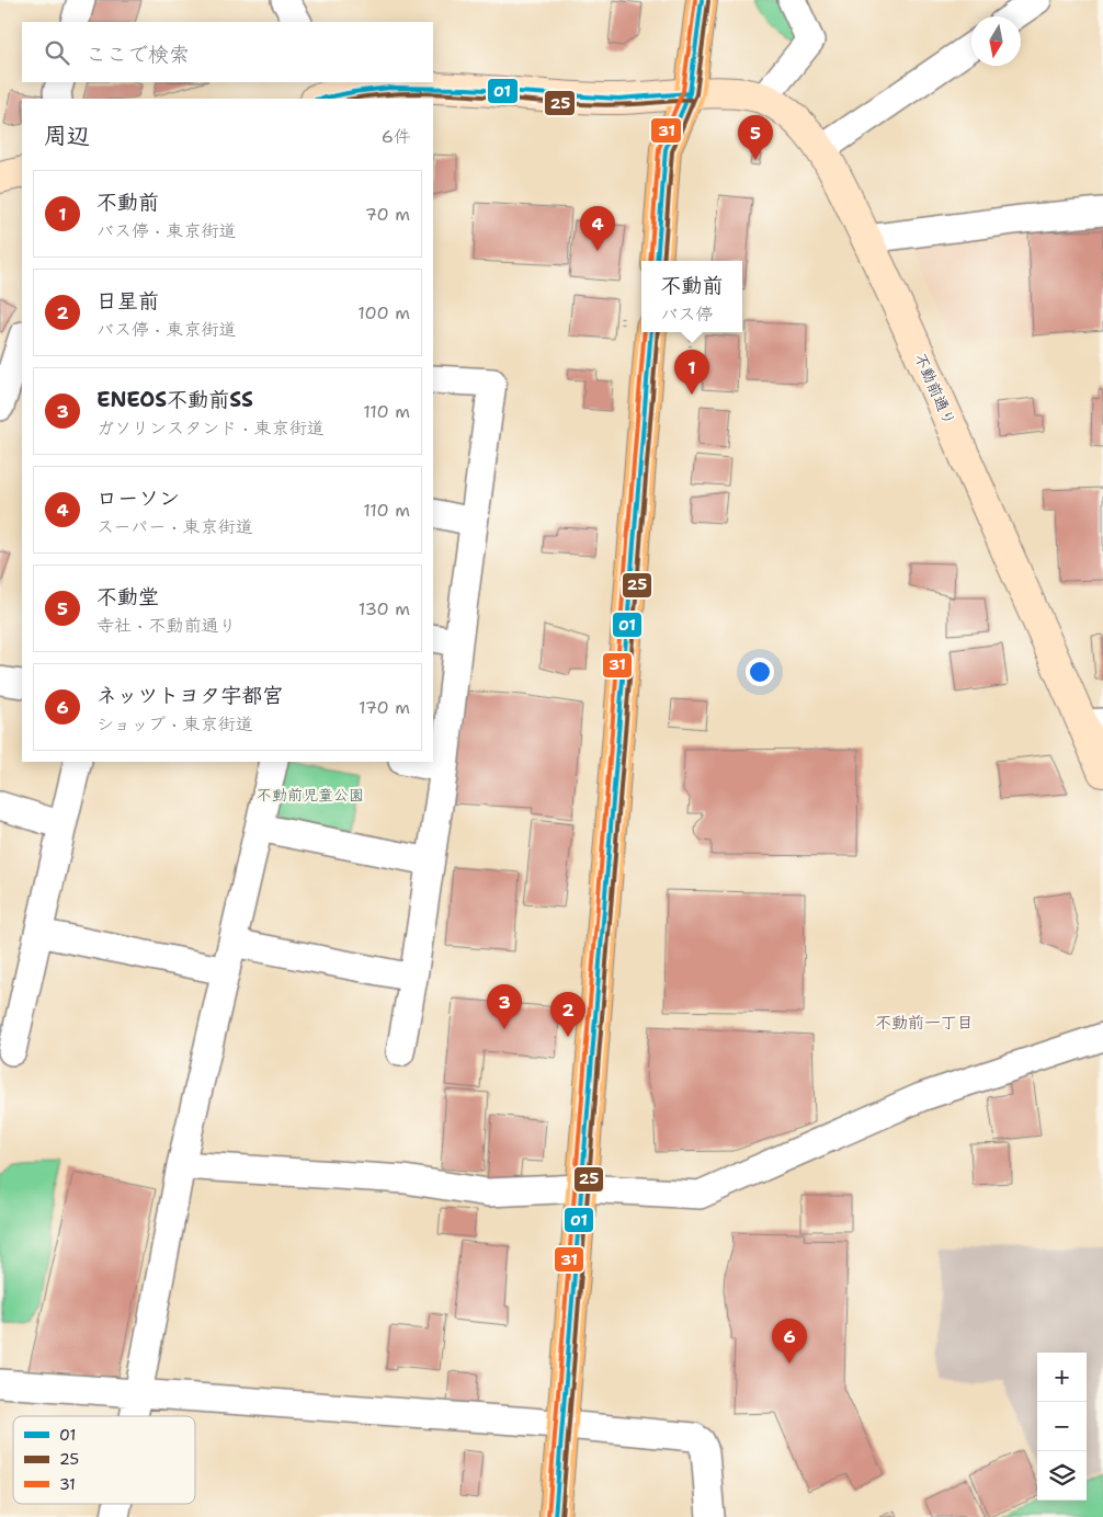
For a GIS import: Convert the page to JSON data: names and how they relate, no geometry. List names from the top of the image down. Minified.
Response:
{"streets":{"street":["不動前通り"]},"districts":["不動前一丁目"],"parks":["不動前児童公園"],"lines":["transit line 01","transit line 31","transit line 25"],"legend":["01","25","31"],"north":"bottom","page":{"search":"ここで検索","heading":["周辺","6件"],"pins":["5","4","1","3","2","6"],"list":[{"mark":"1","name":"不動前","note":"バス停 · 東京街道","value":"70 m"},{"mark":"2","name":"日星前","note":"バス停 · 東京街道","value":"100 m"},{"mark":"3","name":"ENEOS不動前SS","note":"ガソリンスタンド · 東京街道","value":"110 m"},{"mark":"4","name":"ローソン","note":"スーパー · 東京街道","value":"110 m"},{"mark":"5","name":"不動堂","note":"寺社 · 不動前通り","value":"130 m"},{"mark":"6","name":"ネッツトヨタ宇都宮","note":"ショップ · 東京街道","value":"170 m"}],"popup":["不動前","バス停"],"map_buttons":["+","−"]}}
